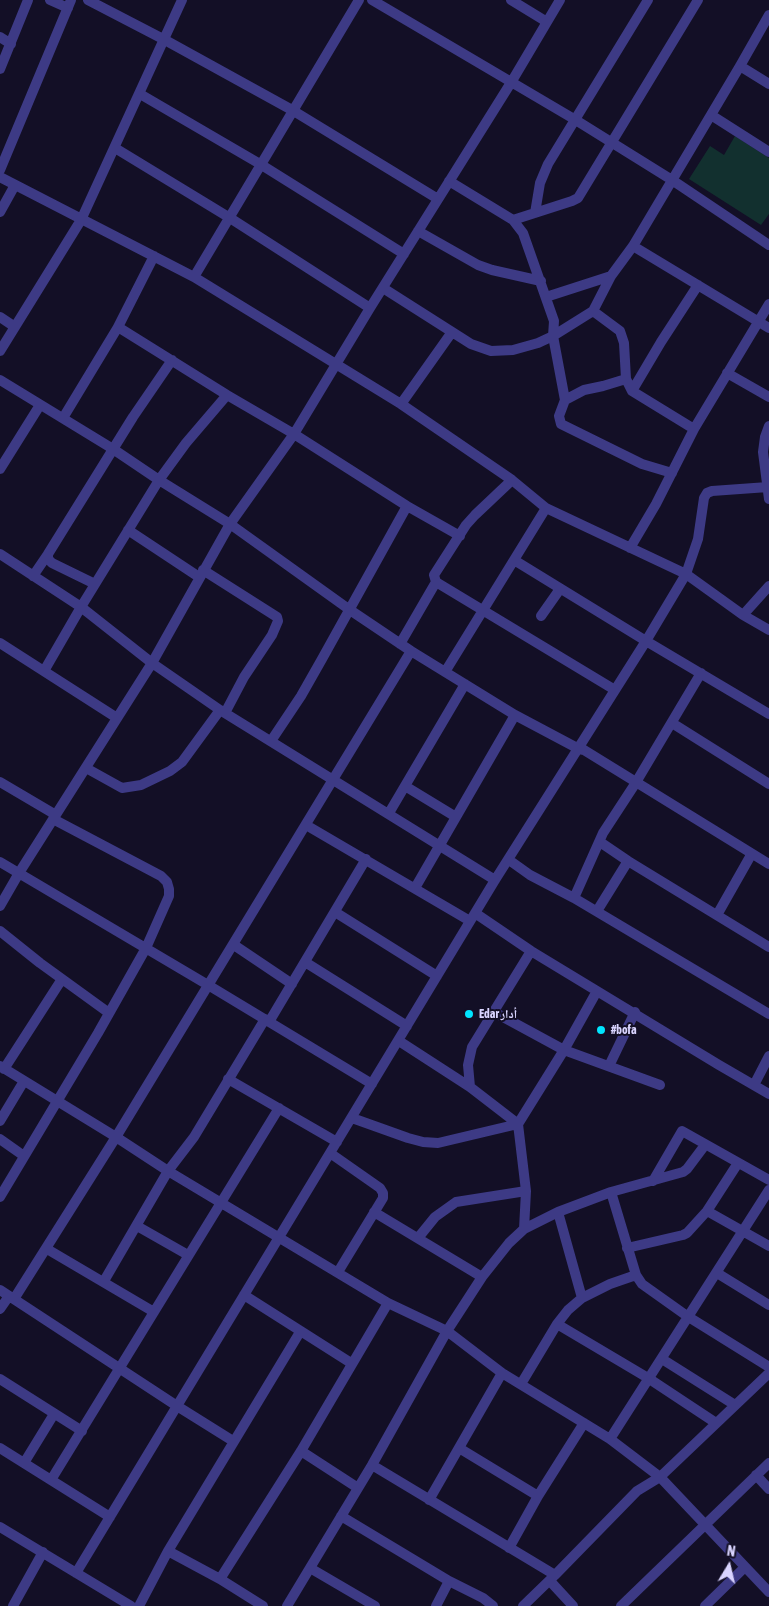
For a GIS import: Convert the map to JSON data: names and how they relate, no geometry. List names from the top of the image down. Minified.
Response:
{"places":["Edar أدار","#bofa"],"north":"top"}
